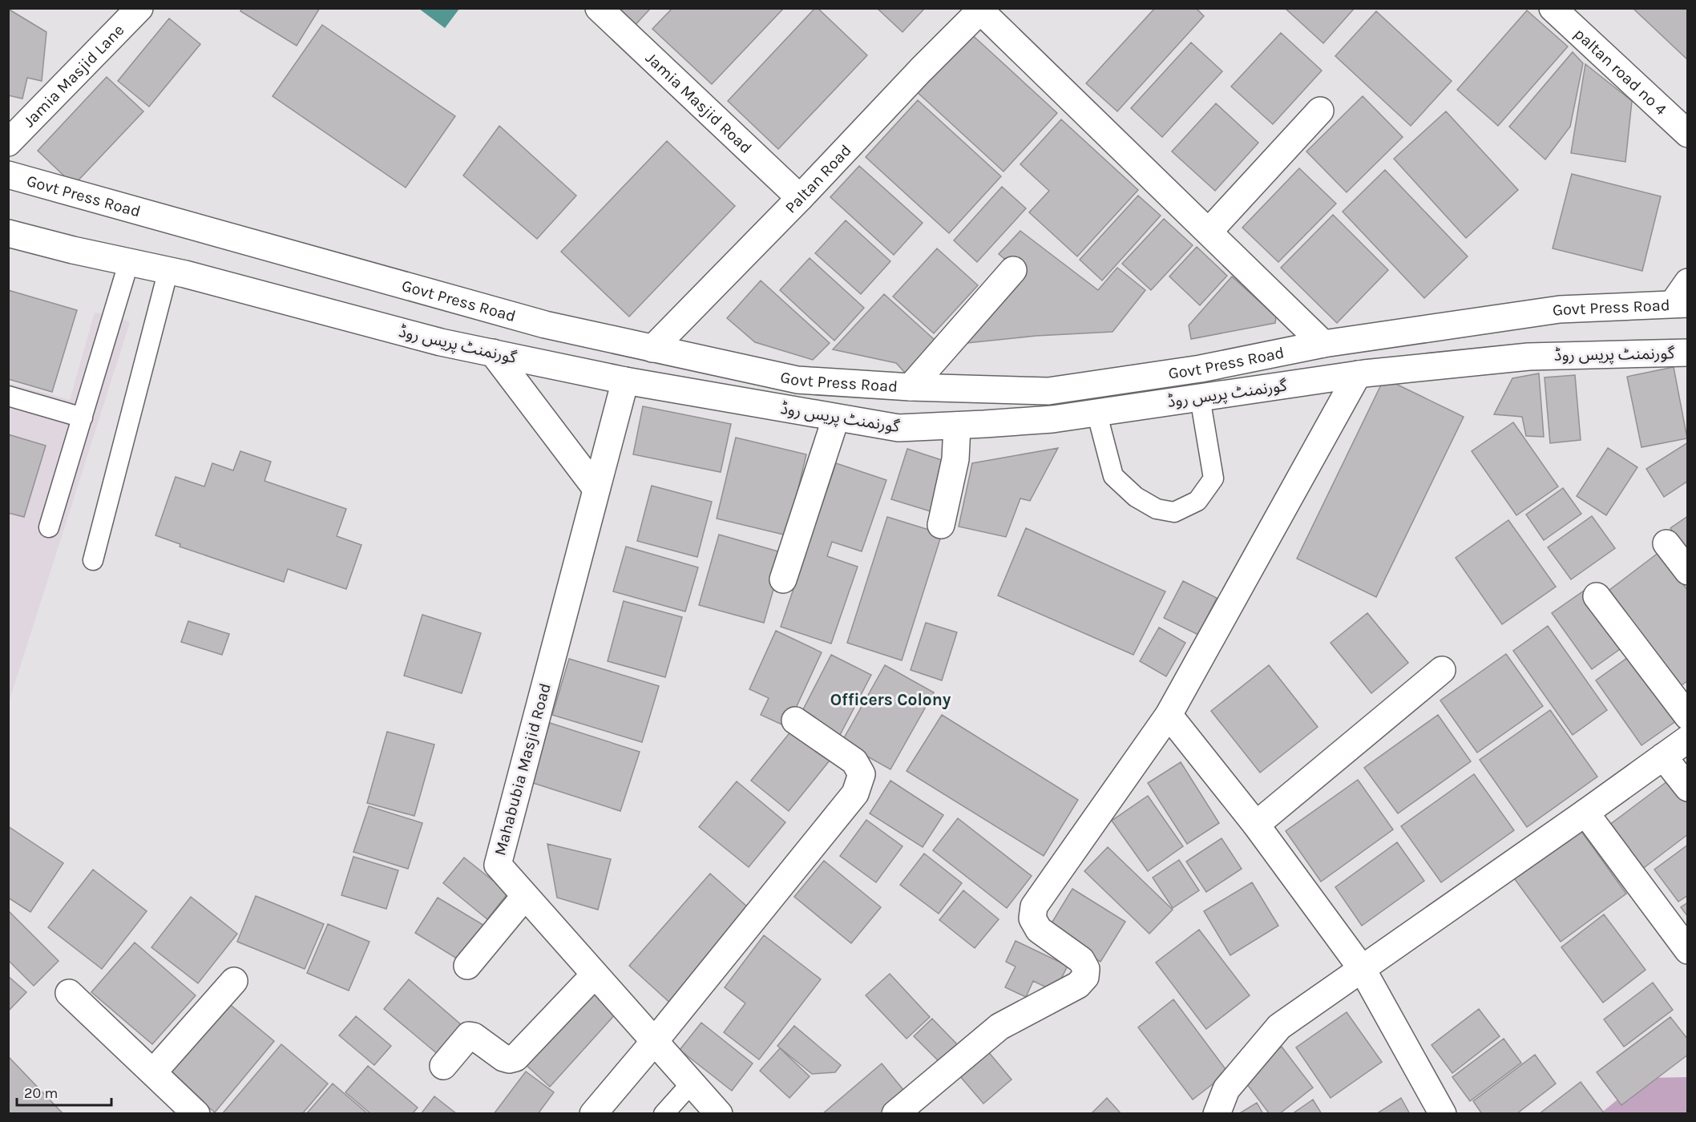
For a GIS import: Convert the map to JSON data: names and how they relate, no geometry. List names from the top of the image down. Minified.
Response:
{"streets":{"street":["paltan road no 4","Jamia Masjid Lane","Jamia Masjid Road","Paltan Road","Govt Press Road","گورنمنٹ پریس روڈ","Mahabubia Masjid Road"]},"crossings":[["Jamia Masjid Road","Paltan Road"],["Paltan Road","Govt Press Road"],["گورنمنٹ پریس روڈ","Mahabubia Masjid Road"]],"districts":["Officers Colony"],"scale_bar":"20 m"}
